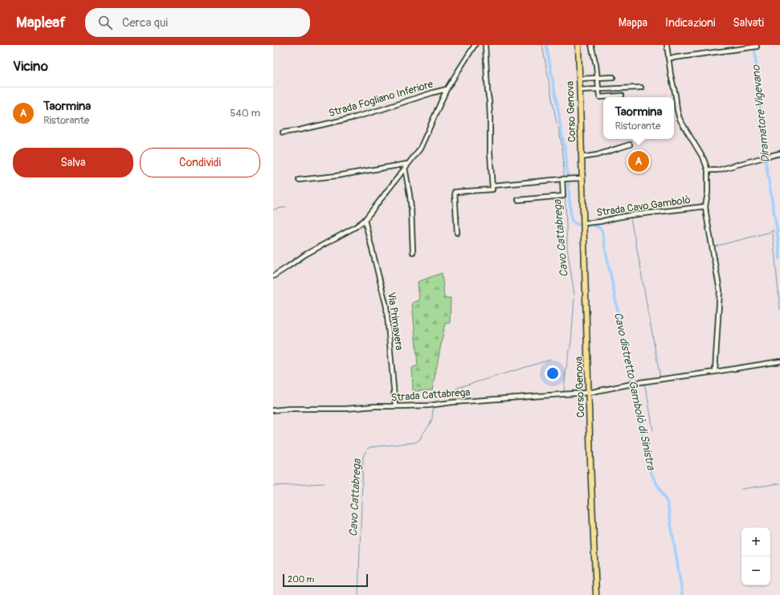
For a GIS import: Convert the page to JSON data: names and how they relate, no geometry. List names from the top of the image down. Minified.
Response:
{"streets":{"main road":["Corso Genova"],"street":["Strada Fogliano Inferiore","Strada Cavo Gambolò","Via Primavera","Strada Cattabrega"]},"crossings":[["Strada Fogliano Inferiore","Via Primavera"],["Corso Genova","Strada Cavo Gambolò"],["Corso Genova","Strada Cattabrega"],["Via Primavera","Strada Cattabrega"]],"water":["Diramatore Vigevano","Cavo Cattabrega","Cavo distretto Gambolò di Sinistra"],"scale_bar":"200 m","page":{"header":"Mapleaf","search":"Cerca qui","nav":["Mappa","Indicazioni","Salvati"],"heading":"Vicino","list":[{"mark":"A","name":"Taormina","note":"Ristorante","value":"540 m"}],"popup":["Taormina","Ristorante"],"buttons":["Salva","Condividi"],"pins":"A","map_buttons":["+","−"],"scale":"200 m"}}
